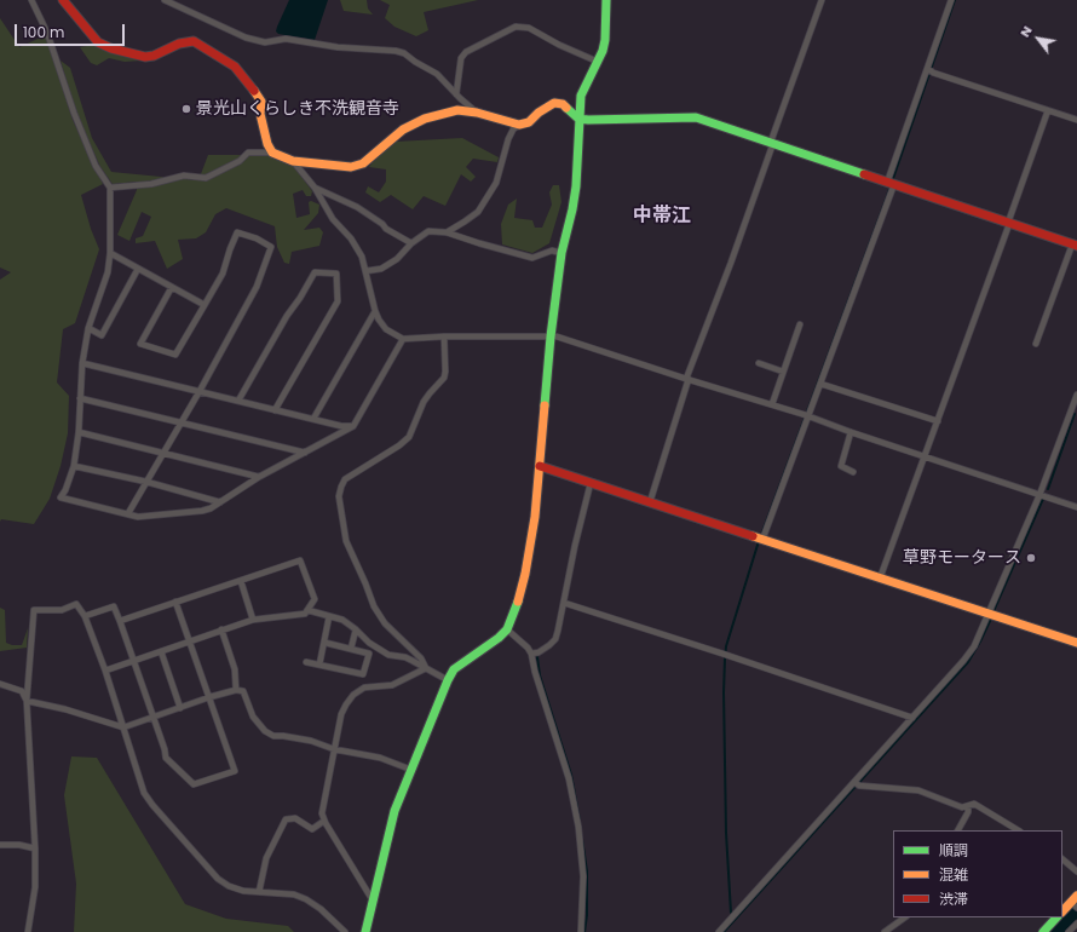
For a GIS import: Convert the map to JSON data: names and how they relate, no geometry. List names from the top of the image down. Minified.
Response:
{"districts":["中帯江"],"places":["景光山くらしき不洗観音寺","草野モータース"],"legend":["順調","混雑","渋滞"],"scale_bar":"100 m","north":"top left"}
